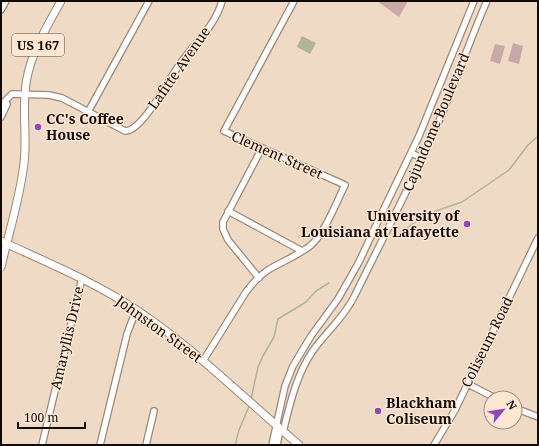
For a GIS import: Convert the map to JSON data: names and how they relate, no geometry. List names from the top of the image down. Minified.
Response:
{"streets":{"main road":["US 167","Johnston Street"],"street":["Lafitte Avenue","Cajundome Boulevard","Clement Street","Amaryllis Drive","Coliseum Road"]},"crossings":[["US 167","Johnston Street"],["Cajundome Boulevard","Johnston Street"],["Johnston Street","Amaryllis Drive"]],"places":["CC's Coffee House","University of Louisiana at Lafayette","Blackham Coliseum"],"scale_bar":"100 m","north":"top right"}
